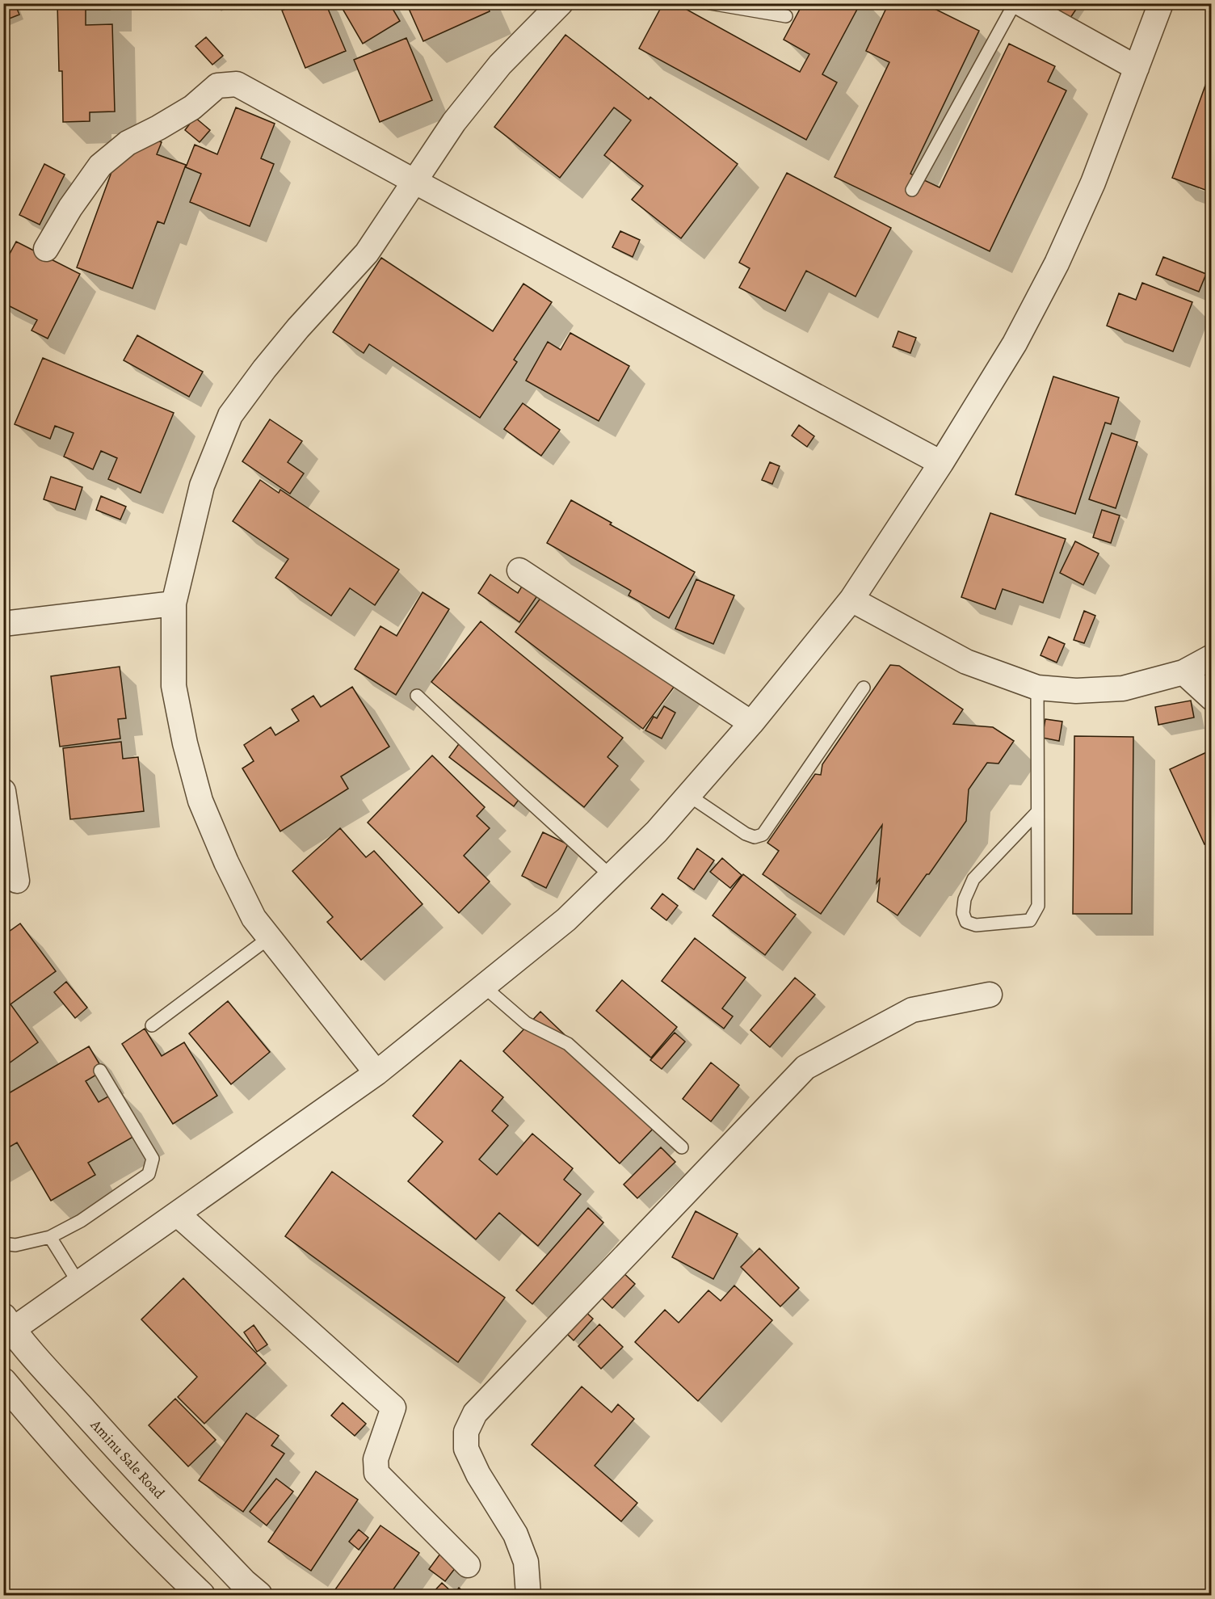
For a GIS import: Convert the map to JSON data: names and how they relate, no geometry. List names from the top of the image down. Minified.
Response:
{"streets":{"street":["Aminu Sale Road"]}}
